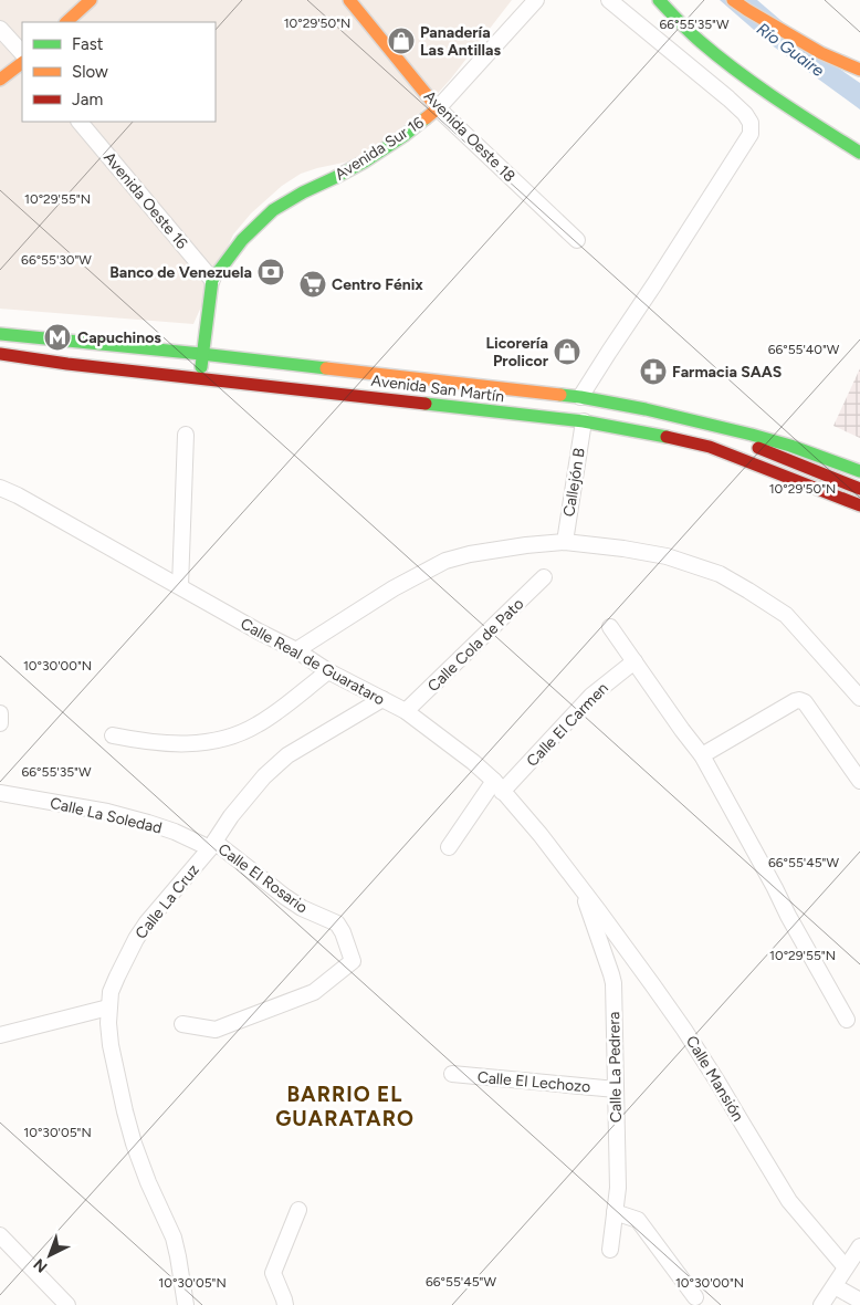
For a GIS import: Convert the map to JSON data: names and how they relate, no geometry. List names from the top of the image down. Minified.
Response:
{"streets":{"main road":["Avenida Oeste 18","Avenida Sur 16","Avenida San Martín"],"street":["Avenida Oeste 16","Callejón B","Calle Cola de Pato","Calle Real de Guarataro","Calle El Carmen","Calle La Soledad","Calle El Rosario","Calle La Cruz","Calle La Pedrera","Calle Mansión","Calle El Lechozo"]},"crossings":[["Avenida Oeste 18","Avenida Sur 16"],["Avenida Sur 16","Avenida Oeste 16"],["Avenida San Martín","Callejón B"],["Calle Cola de Pato","Calle Real de Guarataro"],["Calle Real de Guarataro","Calle El Carmen"],["Calle Real de Guarataro","Calle La Cruz"],["Calle Real de Guarataro","Calle La Pedrera"],["Calle Real de Guarataro","Calle Mansión"],["Calle La Soledad","Calle El Rosario"],["Calle La Soledad","Calle La Cruz"],["Calle El Rosario","Calle La Cruz"],["Calle La Pedrera","Calle Mansión"],["Calle La Pedrera","Calle El Lechozo"]],"districts":["BARRIO EL GUARATARO"],"water":["Río Guaire"],"places":{"shop":["Panadería Las Antillas","Licorería Prolicor"],"bank":["Banco de Venezuela"],"supermarket":["Centro Fénix"],"metro station":["Capuchinos"],"pharmacy":["Farmacia SAAS"]},"legend":["Fast","Slow","Jam"],"north":"bottom left","coordinates":["10°29'50\"N","66°55'35\"W","10°29'55\"N","66°55'30\"W","66°55'40\"W","10°30'00\"N","66°55'45\"W","10°30'05\"N"]}
